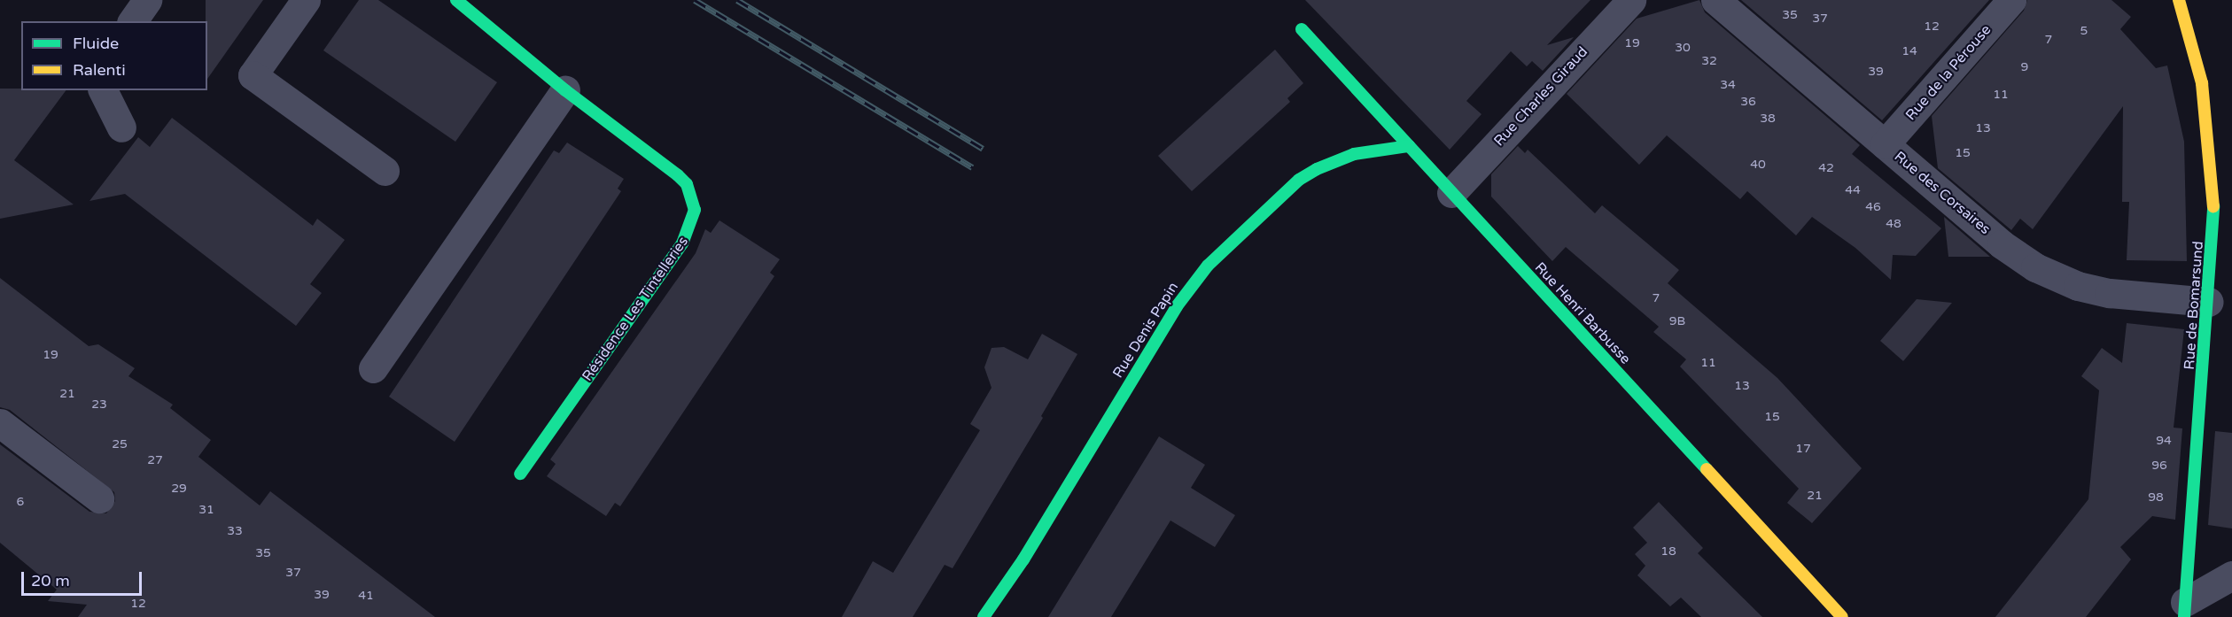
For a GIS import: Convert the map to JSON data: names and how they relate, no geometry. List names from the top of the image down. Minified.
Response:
{"streets":{"street":["Rue de la Pérouse","Rue Charles Giraud","Rue des Corsaires","Rue de Bomarsund","Résidence Les Tintelleries","Rue Henri Barbusse","Rue Denis Papin"]},"crossings":[["Rue de la Pérouse","Rue des Corsaires"],["Rue Charles Giraud","Rue Henri Barbusse"],["Rue des Corsaires","Rue de Bomarsund"],["Rue Henri Barbusse","Rue Denis Papin"]],"house_numbers":["35","37","12","5","7","19","30","14","32","9","39","34","11","36","38","13","15","40","42","44","46","48","7","9B","19","11","13","21","23","15","94","25","17","27","96","29","21","98","6","31","33","18","35","37","39","41","12"],"legend":["Fluide","Ralenti"],"scale_bar":"20 m"}
